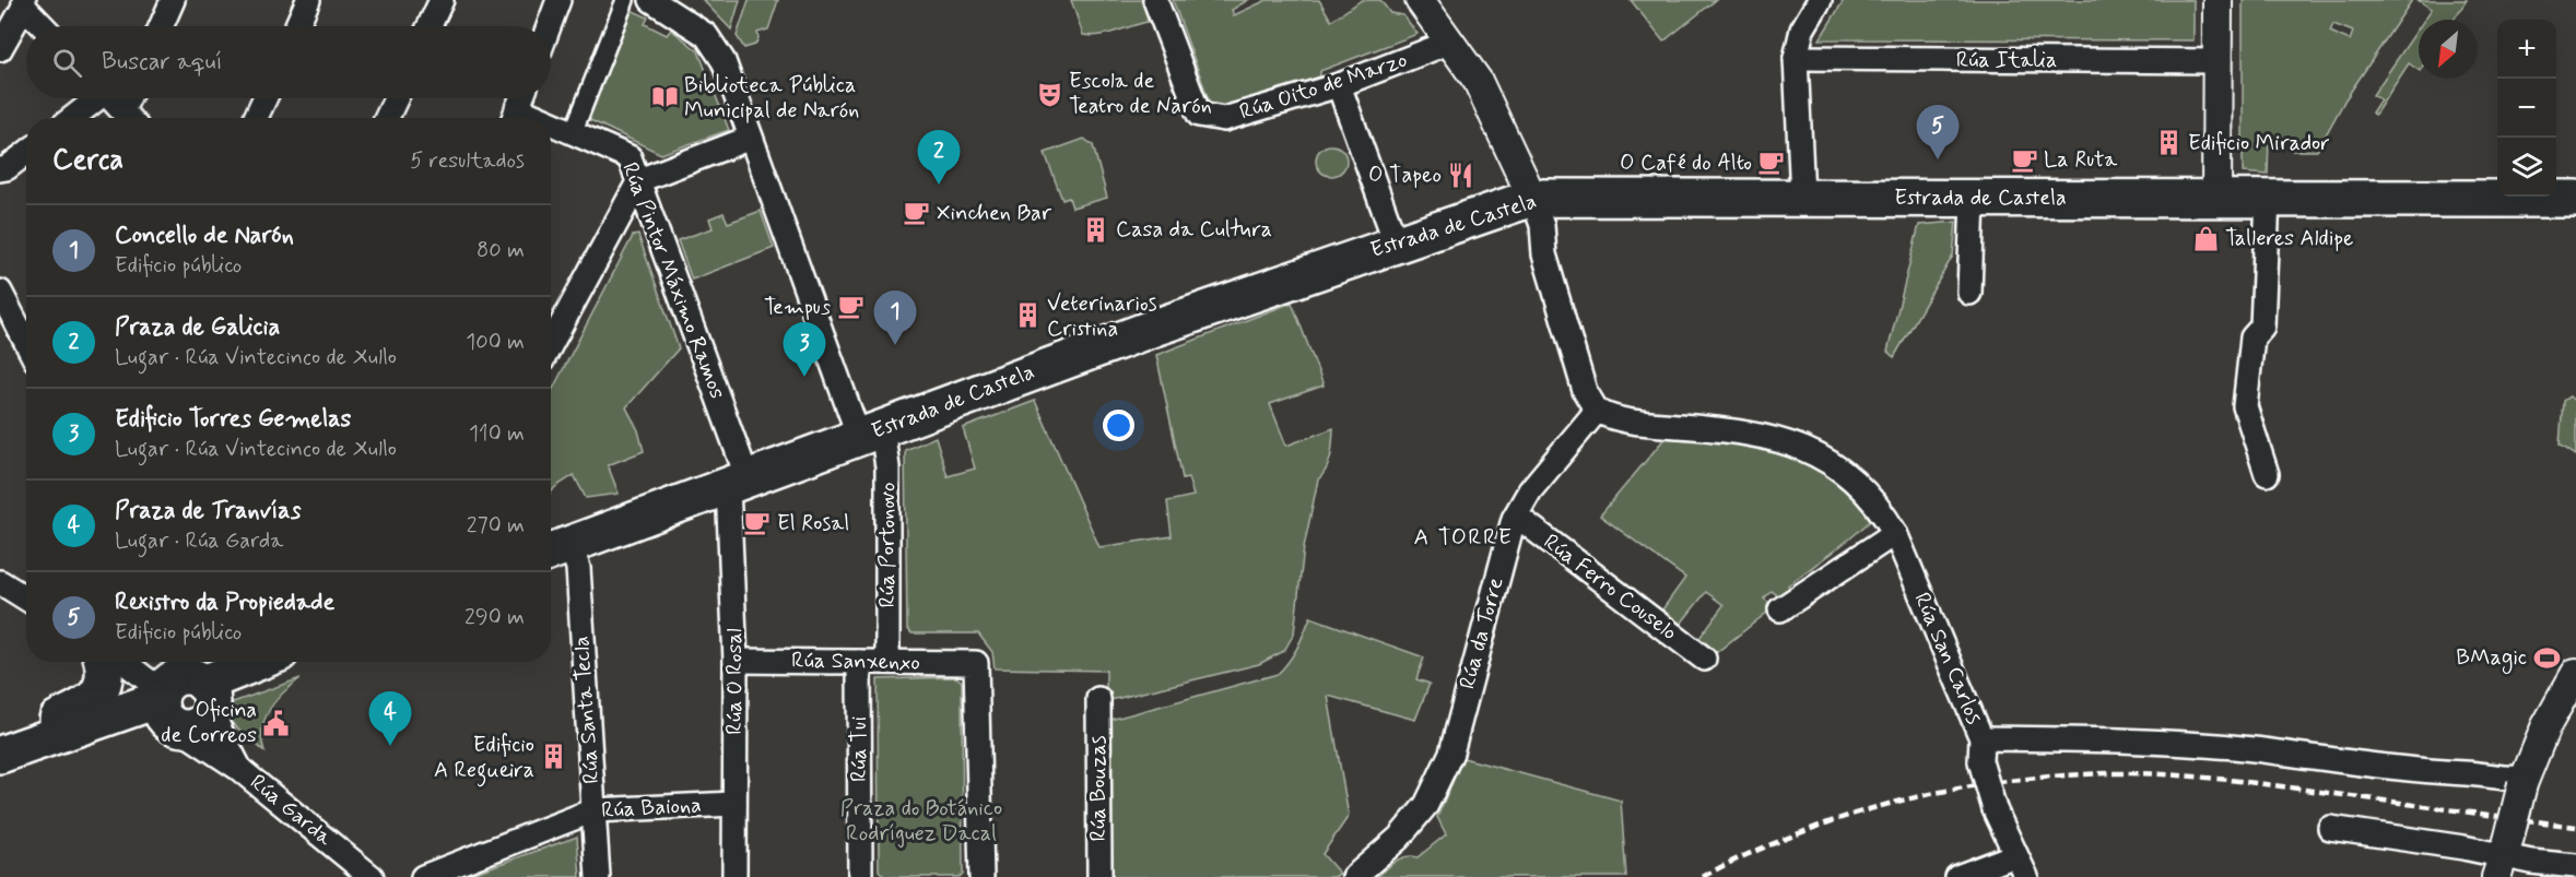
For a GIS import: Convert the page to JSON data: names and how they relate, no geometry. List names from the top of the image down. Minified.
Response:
{"streets":{"main road":["Estrada de Castela"],"street":["Rúa Italia","Rúa Oito de Marzo","Rúa Pintor Máximo Ramos","Rúa Portonovo","Rúa Ferro Couselo","Rúa da Torre","Rúa San Carlos","Rúa Sanxenxo","Rúa O Rosal","Rúa Santa Tecla","Rúa Tui","Rúa Bouzas","Rúa Baiona","Rúa Garda"]},"crossings":[["Estrada de Castela","Rúa Pintor Máximo Ramos"],["Estrada de Castela","Rúa Portonovo"],["Estrada de Castela","Rúa O Rosal"],["Rúa Pintor Máximo Ramos","Rúa O Rosal"],["Rúa Portonovo","Rúa Sanxenxo"],["Rúa Ferro Couselo","Rúa da Torre"],["Rúa da Torre","Rúa San Carlos"],["Rúa Sanxenxo","Rúa O Rosal"],["Rúa Sanxenxo","Rúa Tui"],["Rúa O Rosal","Rúa Baiona"],["Rúa Santa Tecla","Rúa Baiona"]],"districts":["A TORRE"],"parks":["Praza do Botánico Rodríguez Dacal"],"places":{"theatre":["Escola de Teatro de Narón"],"library":["Biblioteca Pública Municipal de Narón"],"building":["Edificio Mirador","Casa da Cultura","Veterinarios Cristina","Edificio A Regueira"],"cafe":["La Ruta","O Café do Alto","Xinchen Bar","Tempus","El Rosal"],"restaurant":["O Tapeo"],"shop":["Talleres Aldipe"],"sports":["BMagic"],"public building":["Oficina de Correos"]},"north":"bottom left","page":{"map_buttons":["+","−"],"search":"Buscar aquí","pins":["5","2","1","3","4"],"heading":["Cerca","5 resultados"],"list":[{"mark":"1","name":"Concello de Narón","note":"Edificio público","value":"80 m"},{"mark":"2","name":"Praza de Galicia","note":"Lugar · Rúa Vintecinco de Xullo","value":"100 m"},{"mark":"3","name":"Edificio Torres Gemelas","note":"Lugar · Rúa Vintecinco de Xullo","value":"110 m"},{"mark":"4","name":"Praza de Tranvías","note":"Lugar · Rúa Garda","value":"270 m"},{"mark":"5","name":"Rexistro da Propiedade","note":"Edificio público","value":"290 m"}]}}
